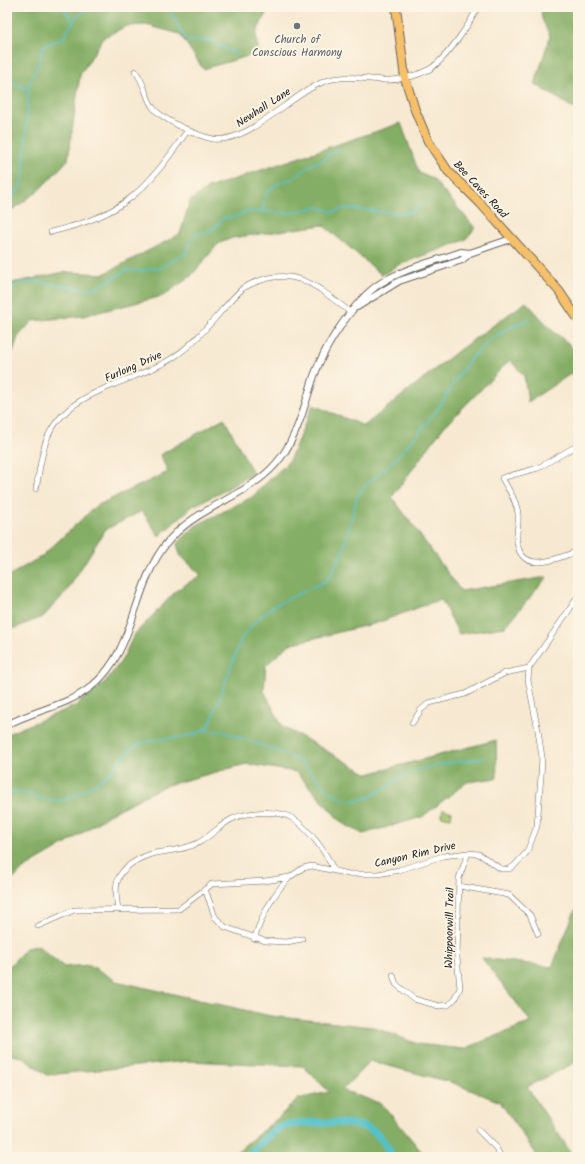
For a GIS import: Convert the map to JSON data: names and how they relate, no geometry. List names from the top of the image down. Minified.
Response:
{"streets":{"main road":["Bee Caves Road"],"street":["Newhall Lane","Furlong Drive","Canyon Rim Drive","Whippoorwill Trail"]},"crossings":[["Newhall Lane","Bee Caves Road"],["Canyon Rim Drive","Whippoorwill Trail"]],"places":["Church of Conscious Harmony"]}
